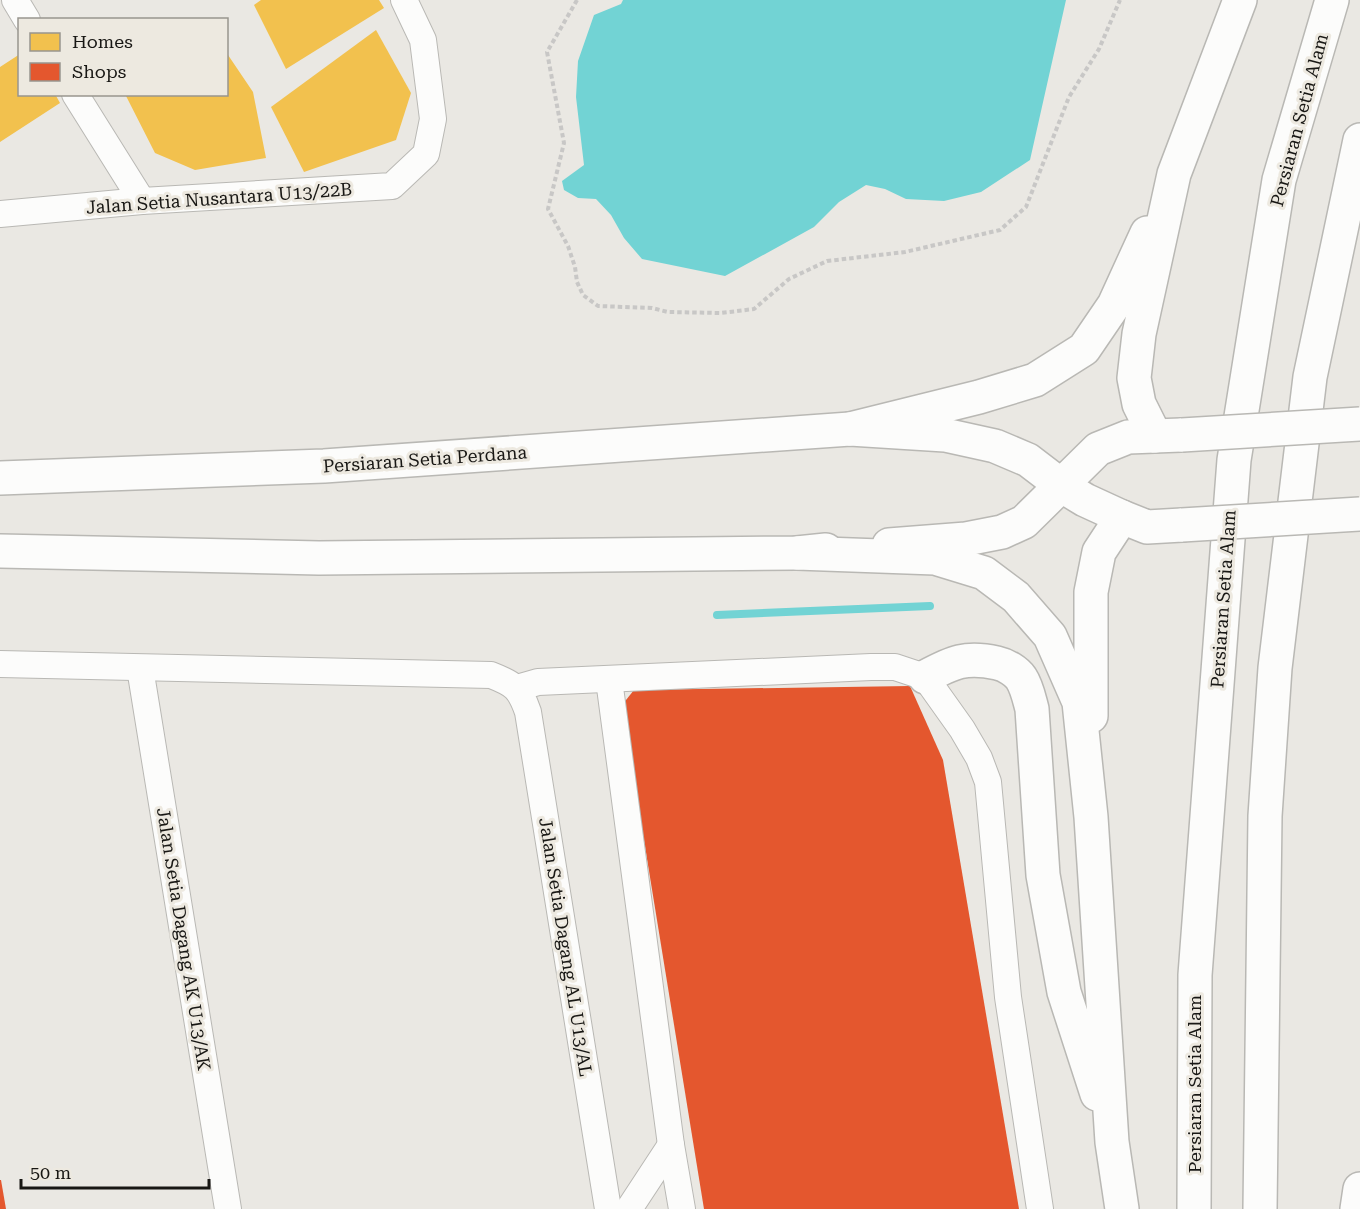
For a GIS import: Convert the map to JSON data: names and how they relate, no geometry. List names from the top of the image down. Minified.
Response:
{"streets":{"main road":["Persiaran Setia Alam","Persiaran Setia Perdana"],"street":["Jalan Setia Nusantara U13/22B","Jalan Setia Dagang AK U13/AK","Jalan Setia Dagang AL U13/AL"]},"legend":["Homes","Shops"],"scale_bar":"50 m"}
